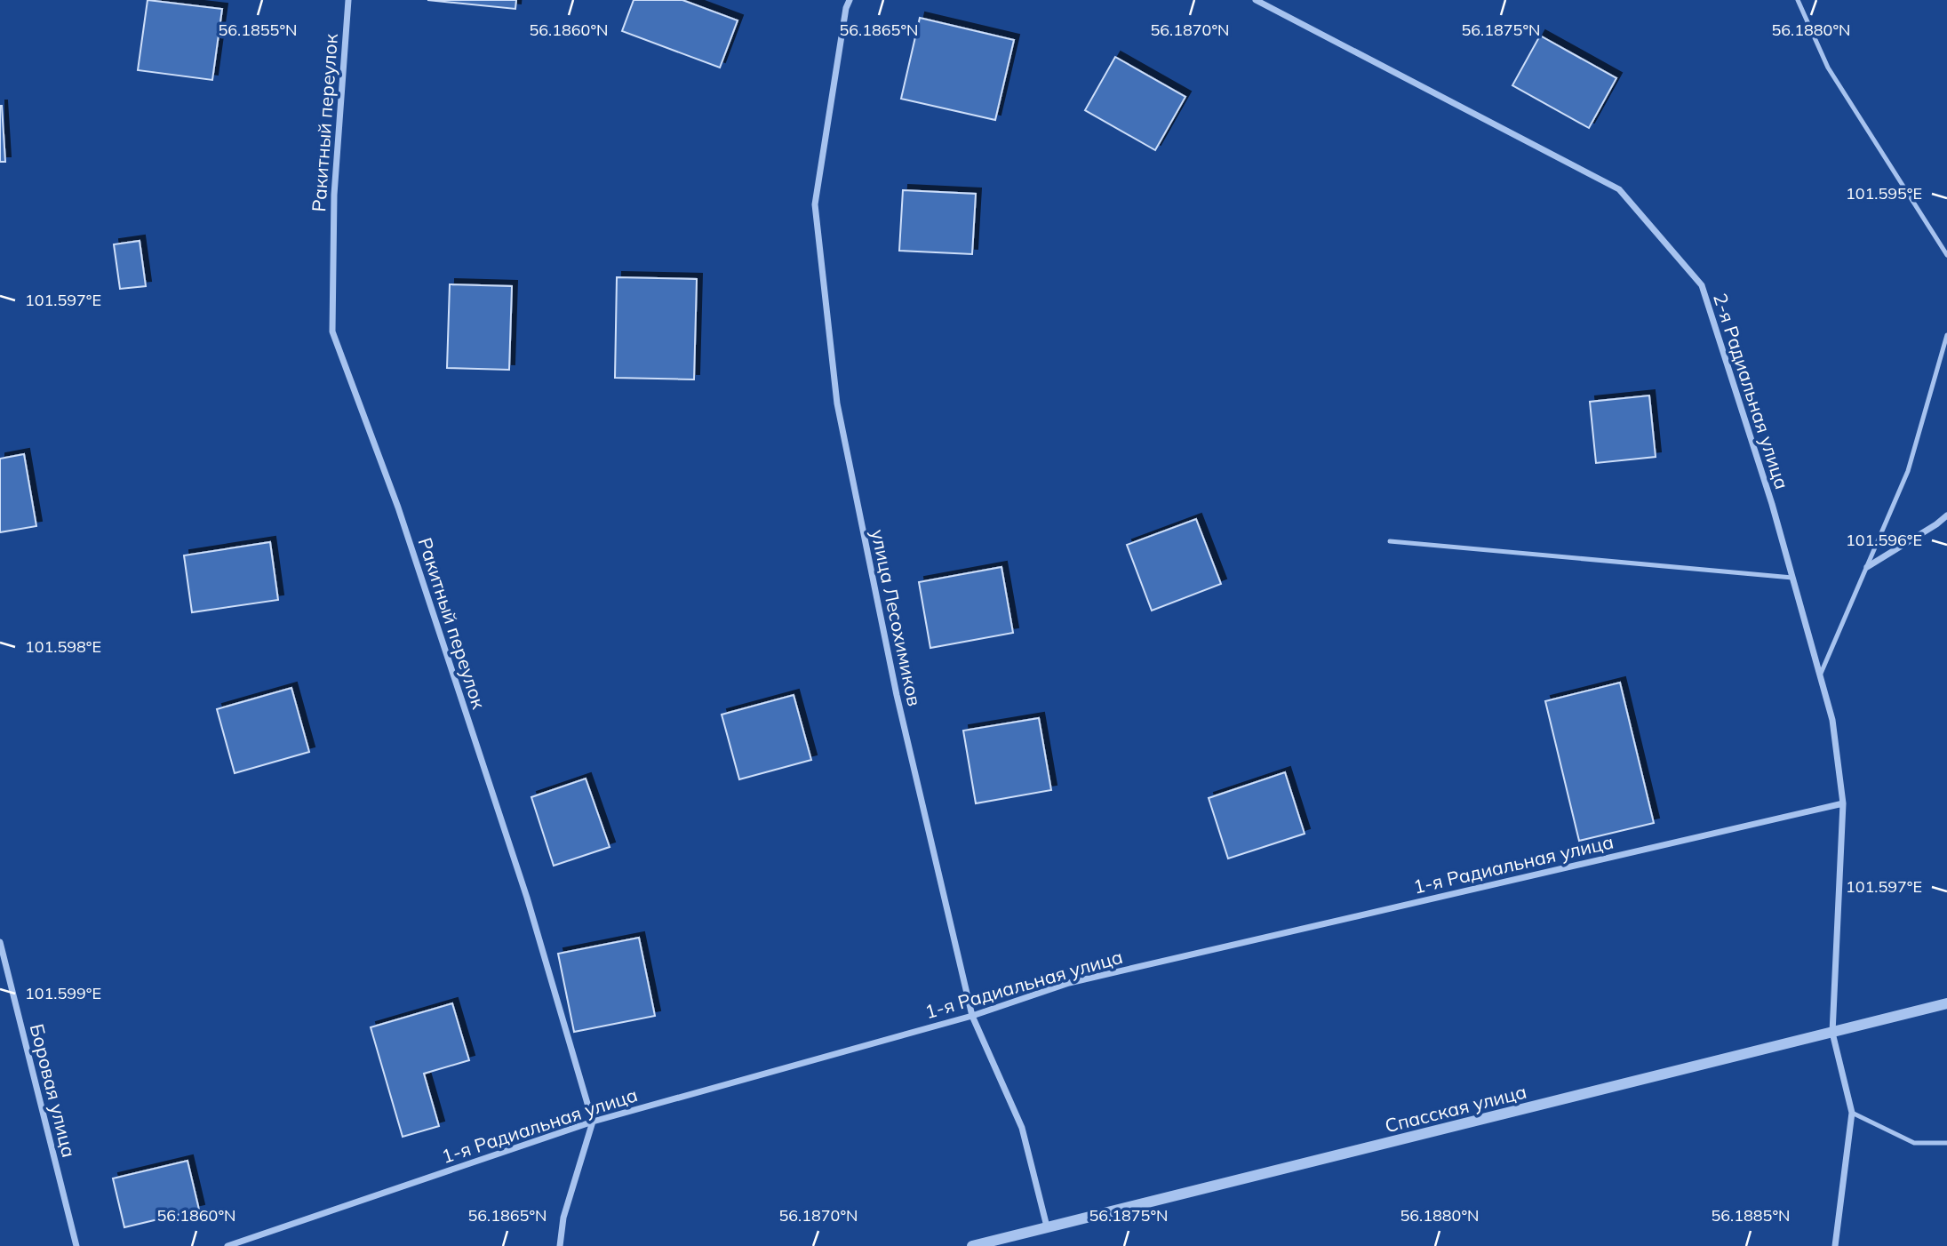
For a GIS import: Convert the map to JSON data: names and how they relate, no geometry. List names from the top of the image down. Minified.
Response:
{"streets":{"street":["Ракитный переулок","2-я Радиальная улица","улица Лесохимиков","1-я Радиальная улица","Боровая улица","Спасская улица"]},"crossings":[["Ракитный переулок","1-я Радиальная улица"],["2-я Радиальная улица","1-я Радиальная улица"],["2-я Радиальная улица","Спасская улица"],["улица Лесохимиков","1-я Радиальная улица"],["улица Лесохимиков","Спасская улица"]],"coordinates":["56.1855°N","56.1860°N","56.1865°N","56.1870°N","56.1875°N","56.1880°N","101.595°E","101.597°E","101.596°E","101.598°E","101.599°E","56.1885°N"]}
